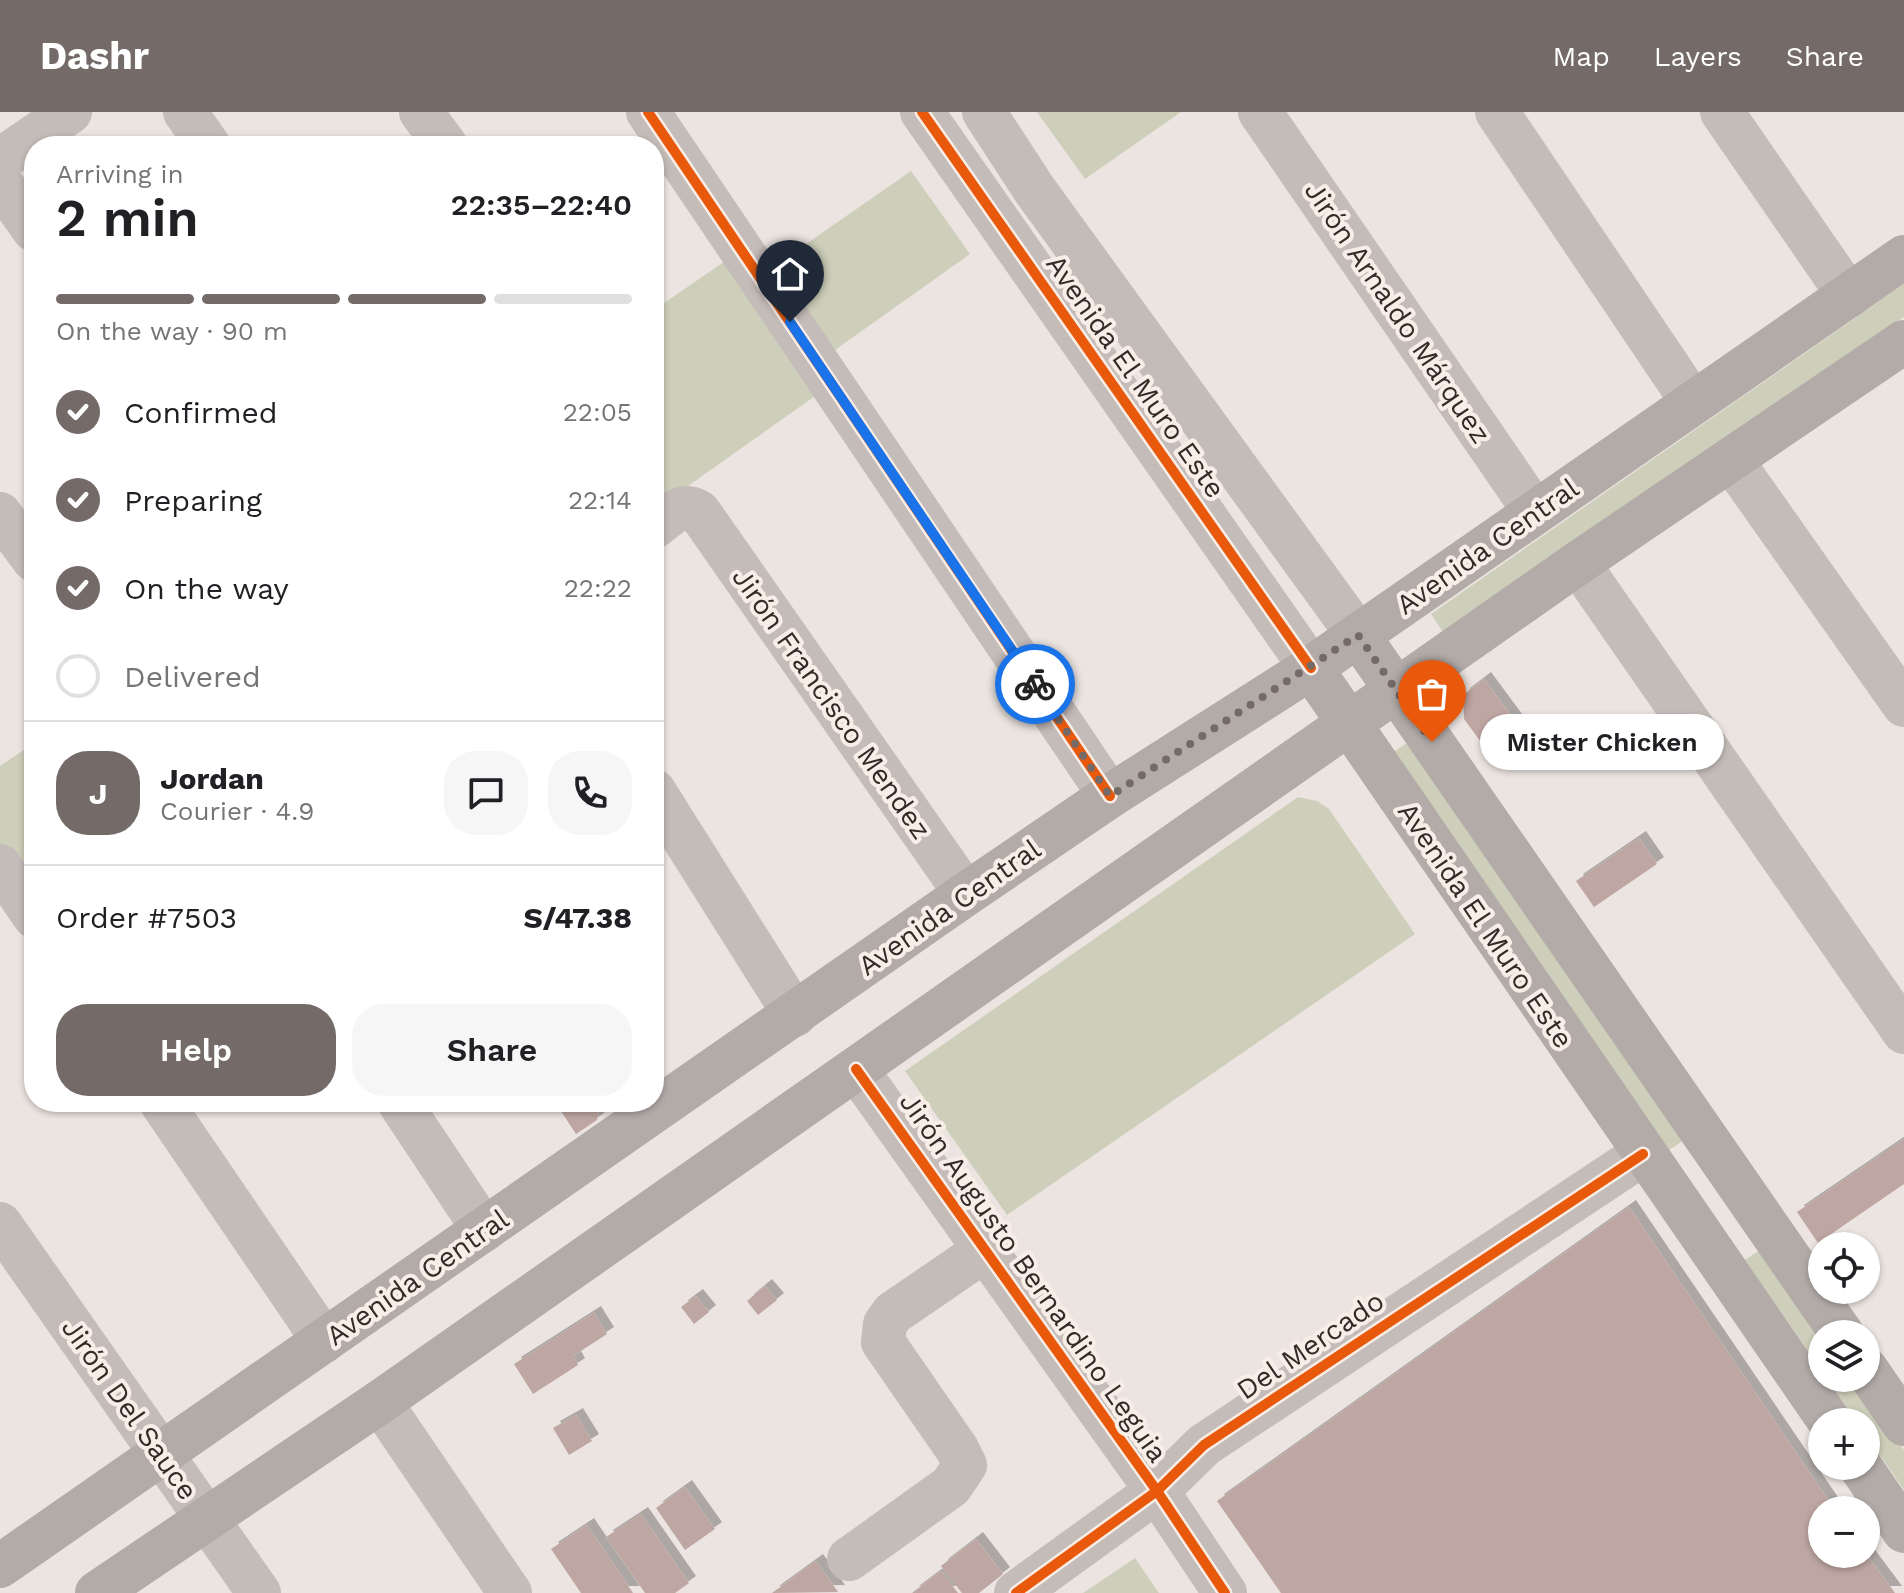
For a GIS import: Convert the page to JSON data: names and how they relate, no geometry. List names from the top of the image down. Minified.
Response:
{"streets":{"main road":["Avenida El Muro Este","Avenida Central"],"street":["Jirón Arnaldo Márquez","Jirón Francisco Mendez","Jirón Augusto Bernardino Leguia","Del Mercado","Jirón Del Sauce"]},"crossings":[["Jirón Arnaldo Márquez","Avenida Central"],["Avenida El Muro Este","Avenida Central"],["Avenida El Muro Este","Del Mercado"],["Avenida Central","Jirón Francisco Mendez"],["Avenida Central","Jirón Del Sauce"],["Jirón Augusto Bernardino Leguia","Del Mercado"]],"places":["Mister Chicken"],"page":{"header":"Dashr","nav":["Map","Layers","Share"],"heading":["2 min","Arriving in","22:35–22:40"],"panel":["Jordan","Courier · 4.9","Order #7503","S/47.38"],"bar":"On the way · 90 m","list":[["Confirmed","22:05"],["Preparing","22:14"],["On the way","22:22"],"Delivered"],"bubble":"Mister Chicken","round":"J","buttons":["Help","Share"],"map_buttons":["+","−"]}}
